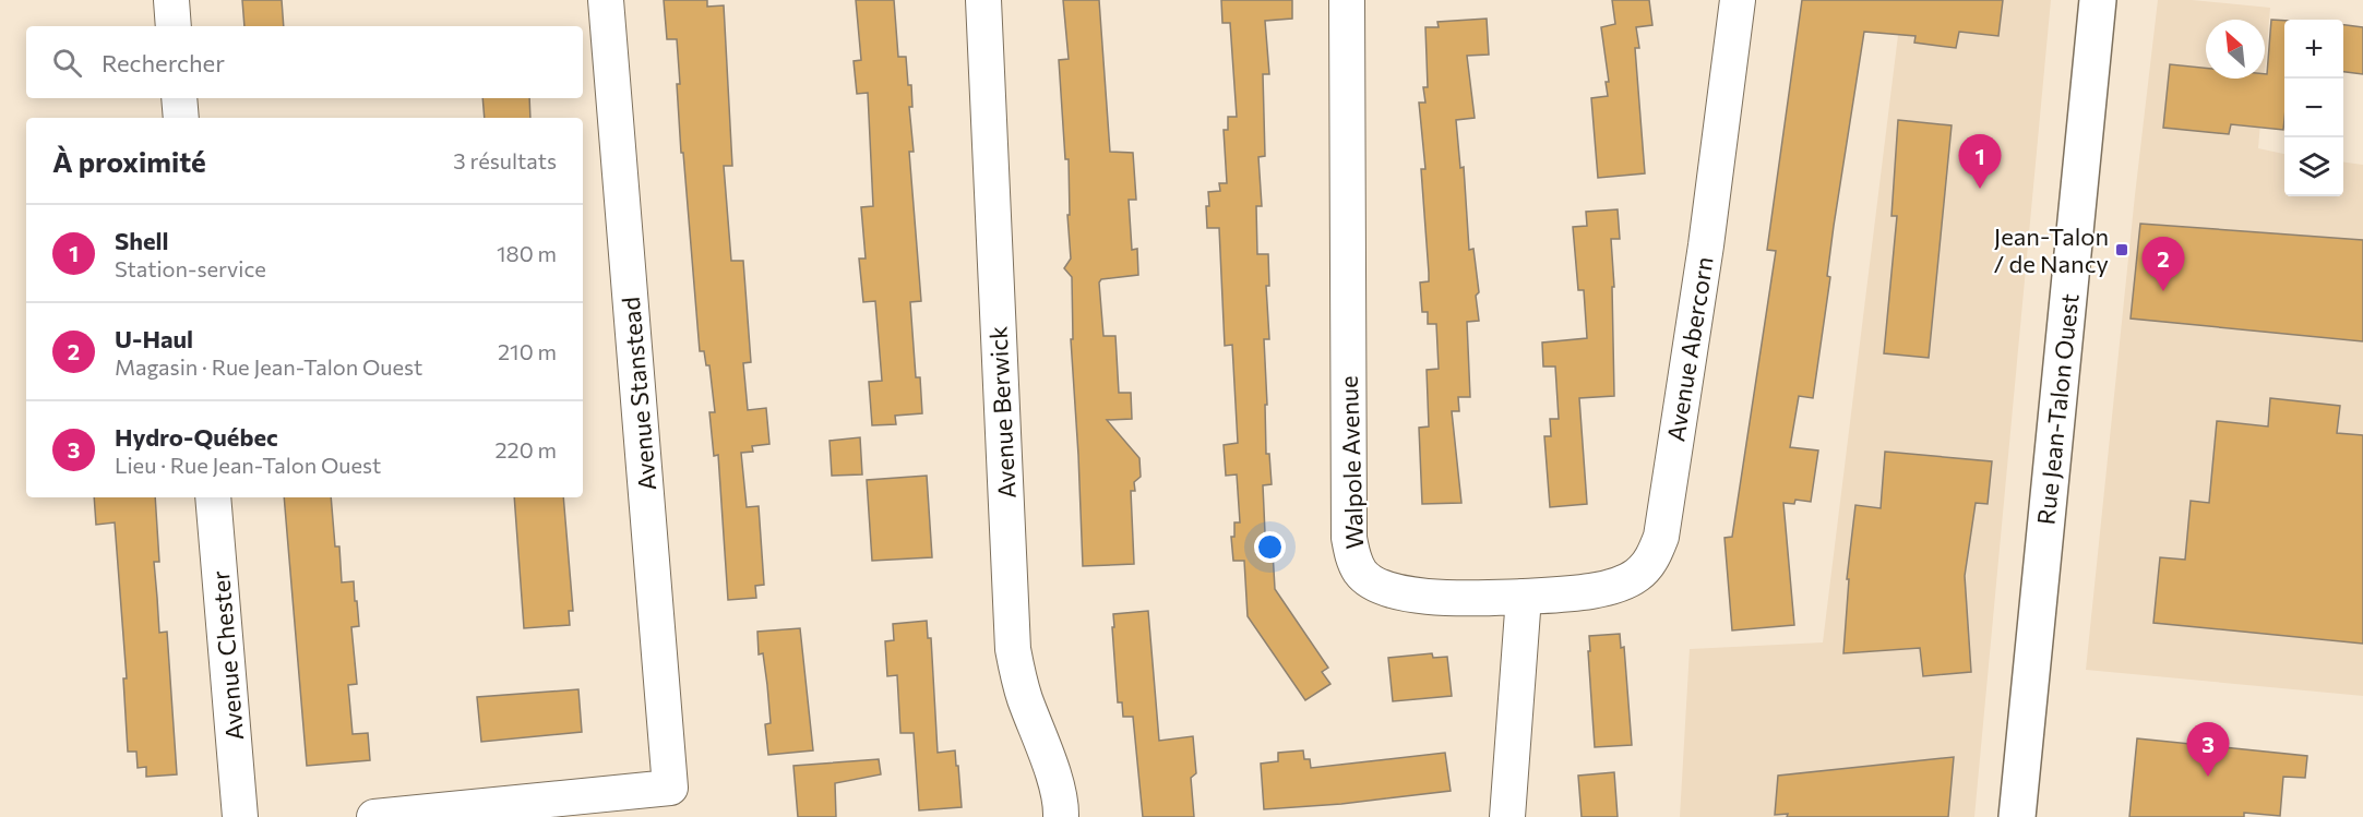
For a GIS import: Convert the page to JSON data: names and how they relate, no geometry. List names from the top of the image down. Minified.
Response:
{"streets":{"main road":["Rue Jean-Talon Ouest"],"street":["Avenue Abercorn","Avenue Stanstead","Avenue Berwick","Walpole Avenue","Avenue Chester"]},"crossings":[["Avenue Abercorn","Walpole Avenue"]],"places":{"transit":["Jean-Talon / de Nancy"]},"north":"top left","page":{"map_buttons":["+","−"],"search":"Rechercher","heading":["À proximité","3 résultats"],"pins":["1","2","3"],"list":[{"mark":"1","name":"Shell","note":"Station-service","value":"180 m"},{"mark":"2","name":"U-Haul","note":"Magasin · Rue Jean-Talon Ouest","value":"210 m"},{"mark":"3","name":"Hydro-Québec","note":"Lieu · Rue Jean-Talon Ouest","value":"220 m"}]}}
